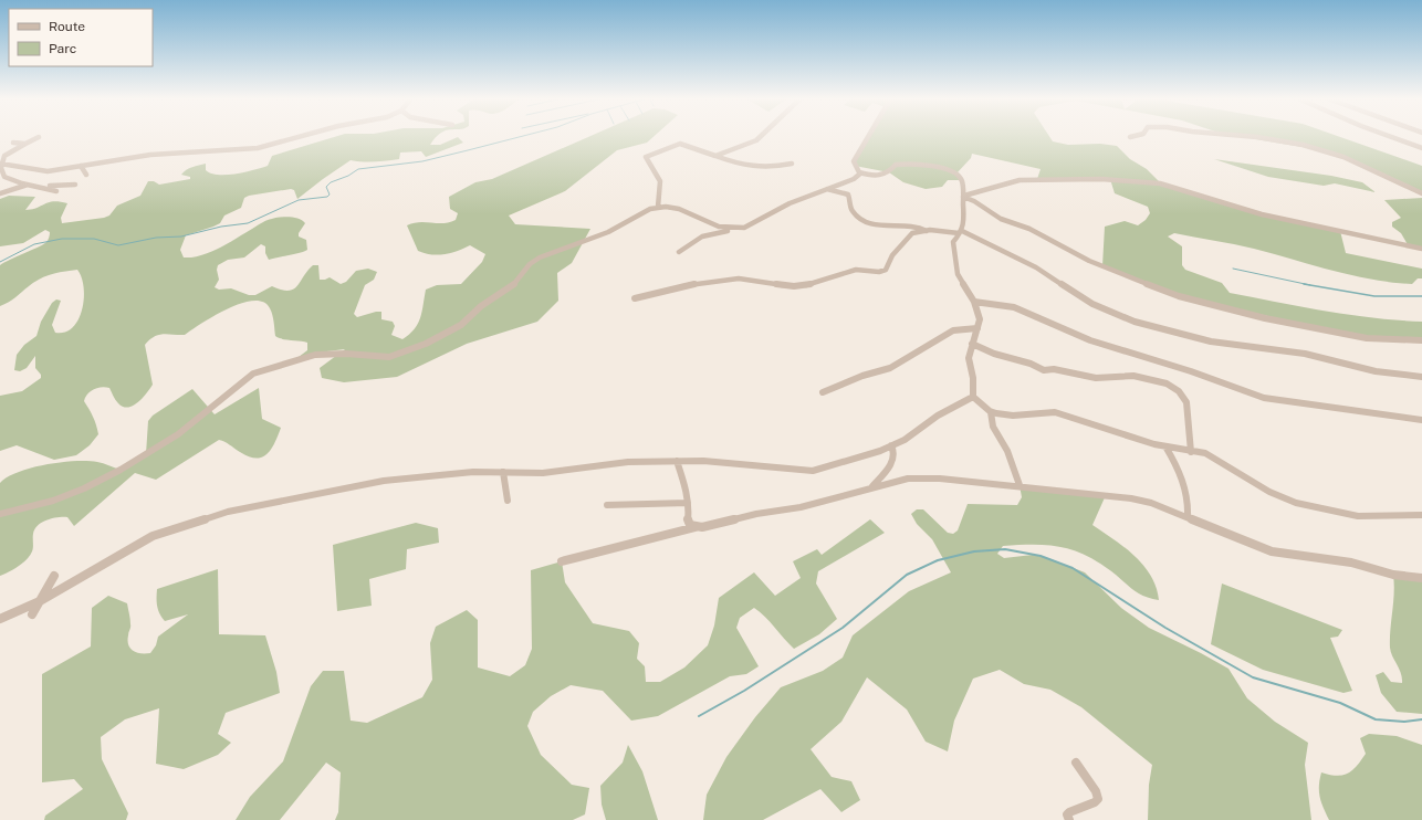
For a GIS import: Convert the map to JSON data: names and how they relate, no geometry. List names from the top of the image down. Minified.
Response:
{"legend":["Route","Parc"]}
